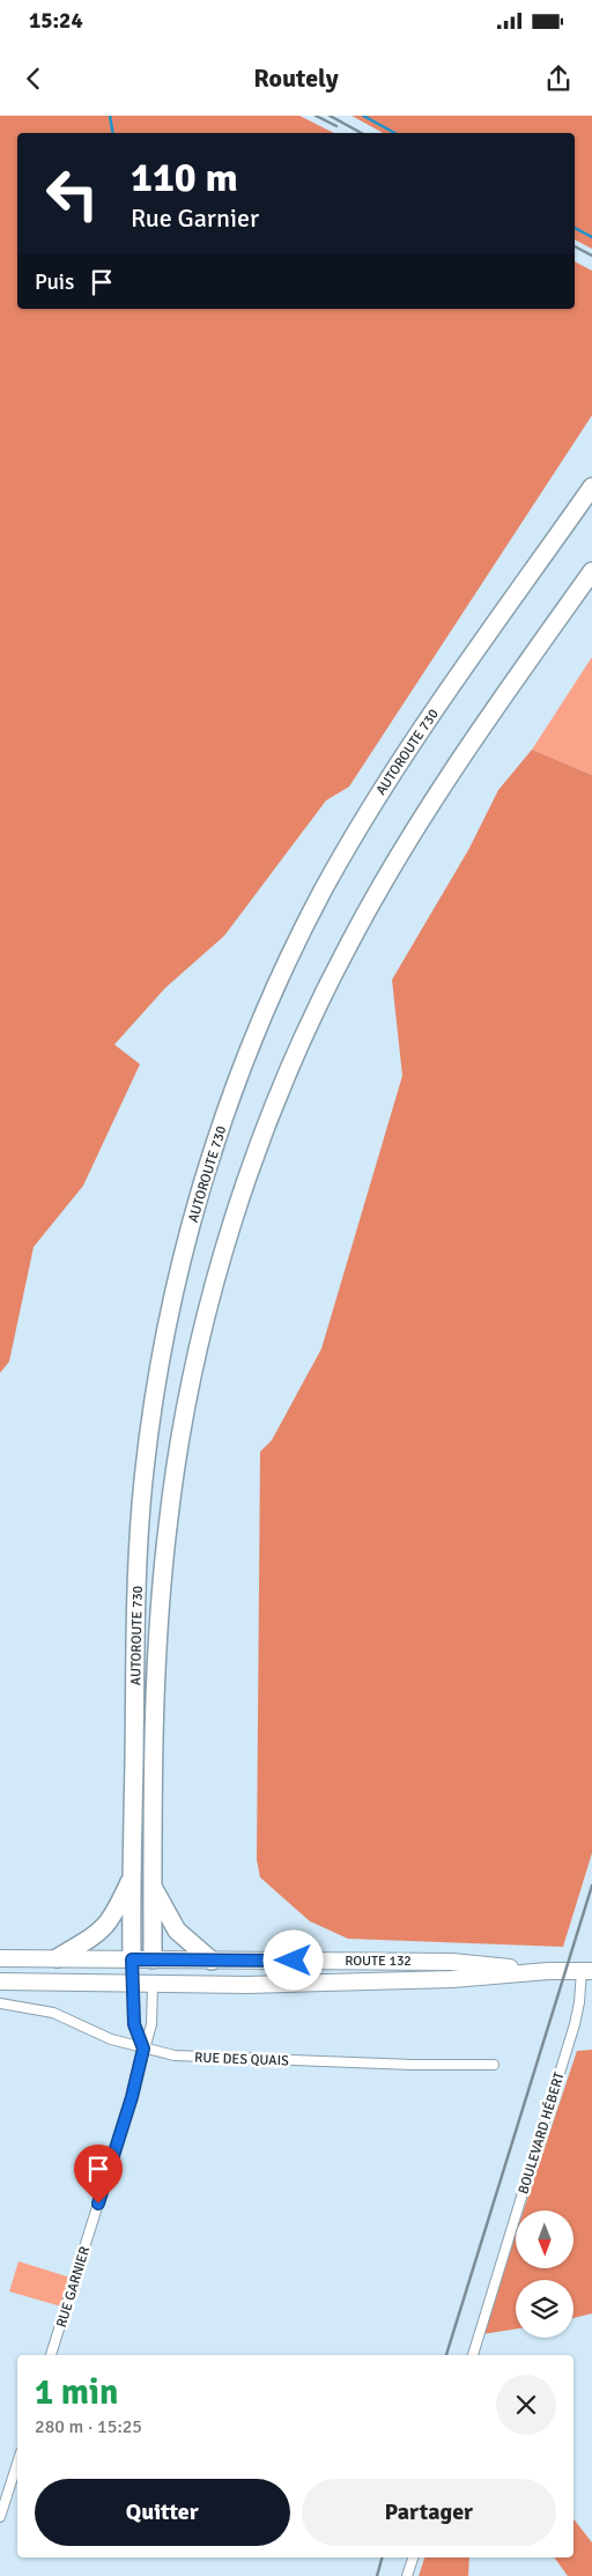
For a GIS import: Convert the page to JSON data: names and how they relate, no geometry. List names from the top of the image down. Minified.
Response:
{"streets":{"highway":["AUTOROUTE 730","ROUTE 132"],"street":["RUE DES QUAIS","BOULEVARD HÉBERT","RUE GARNIER"]},"crossings":[["AUTOROUTE 730","ROUTE 132"],["ROUTE 132","BOULEVARD HÉBERT"],["ROUTE 132","RUE GARNIER"],["RUE DES QUAIS","RUE GARNIER"]],"north":"bottom","page":{"status":"15:24","header":"Routely","turn":["110 m","Rue Garnier"],"then":"Puis","heading":["1 min","280 m · 15:25"],"buttons":["Quitter","Partager"]}}
